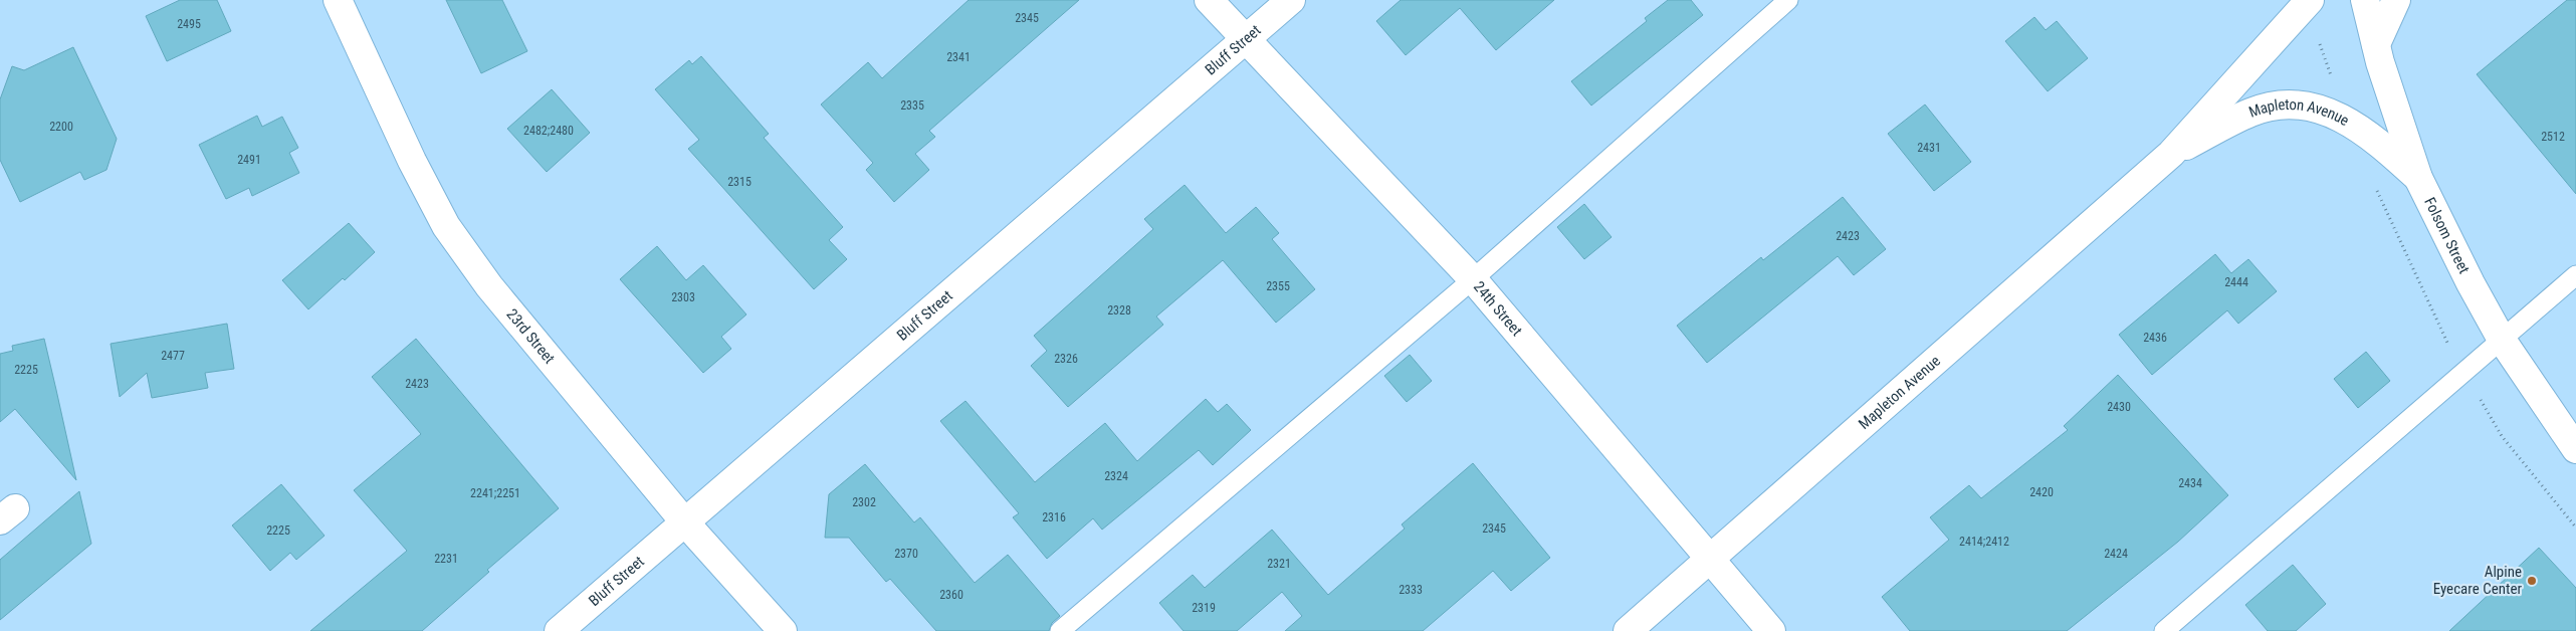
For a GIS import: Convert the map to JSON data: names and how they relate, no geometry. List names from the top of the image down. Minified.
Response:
{"streets":{"street":["Bluff Street","Mapleton Avenue","Folsom Street","24th Street","23rd Street"]},"crossings":[["Bluff Street","24th Street"],["Bluff Street","23rd Street"],["Mapleton Avenue","Folsom Street"],["Mapleton Avenue","24th Street"]],"places":["Alpine Eyecare Center"],"house_numbers":["2345","2495","2341","2335","2200","2482;2480","2512","2431","2491","2315","2423","2444","2355","2303","2328","2436","2477","2326","2225","2423","2430","2324","2434","2420","2241;2251","2302","2316","2345","2225","2414;2412","2370","2424","2231","2321","2333","2360","2319"]}
